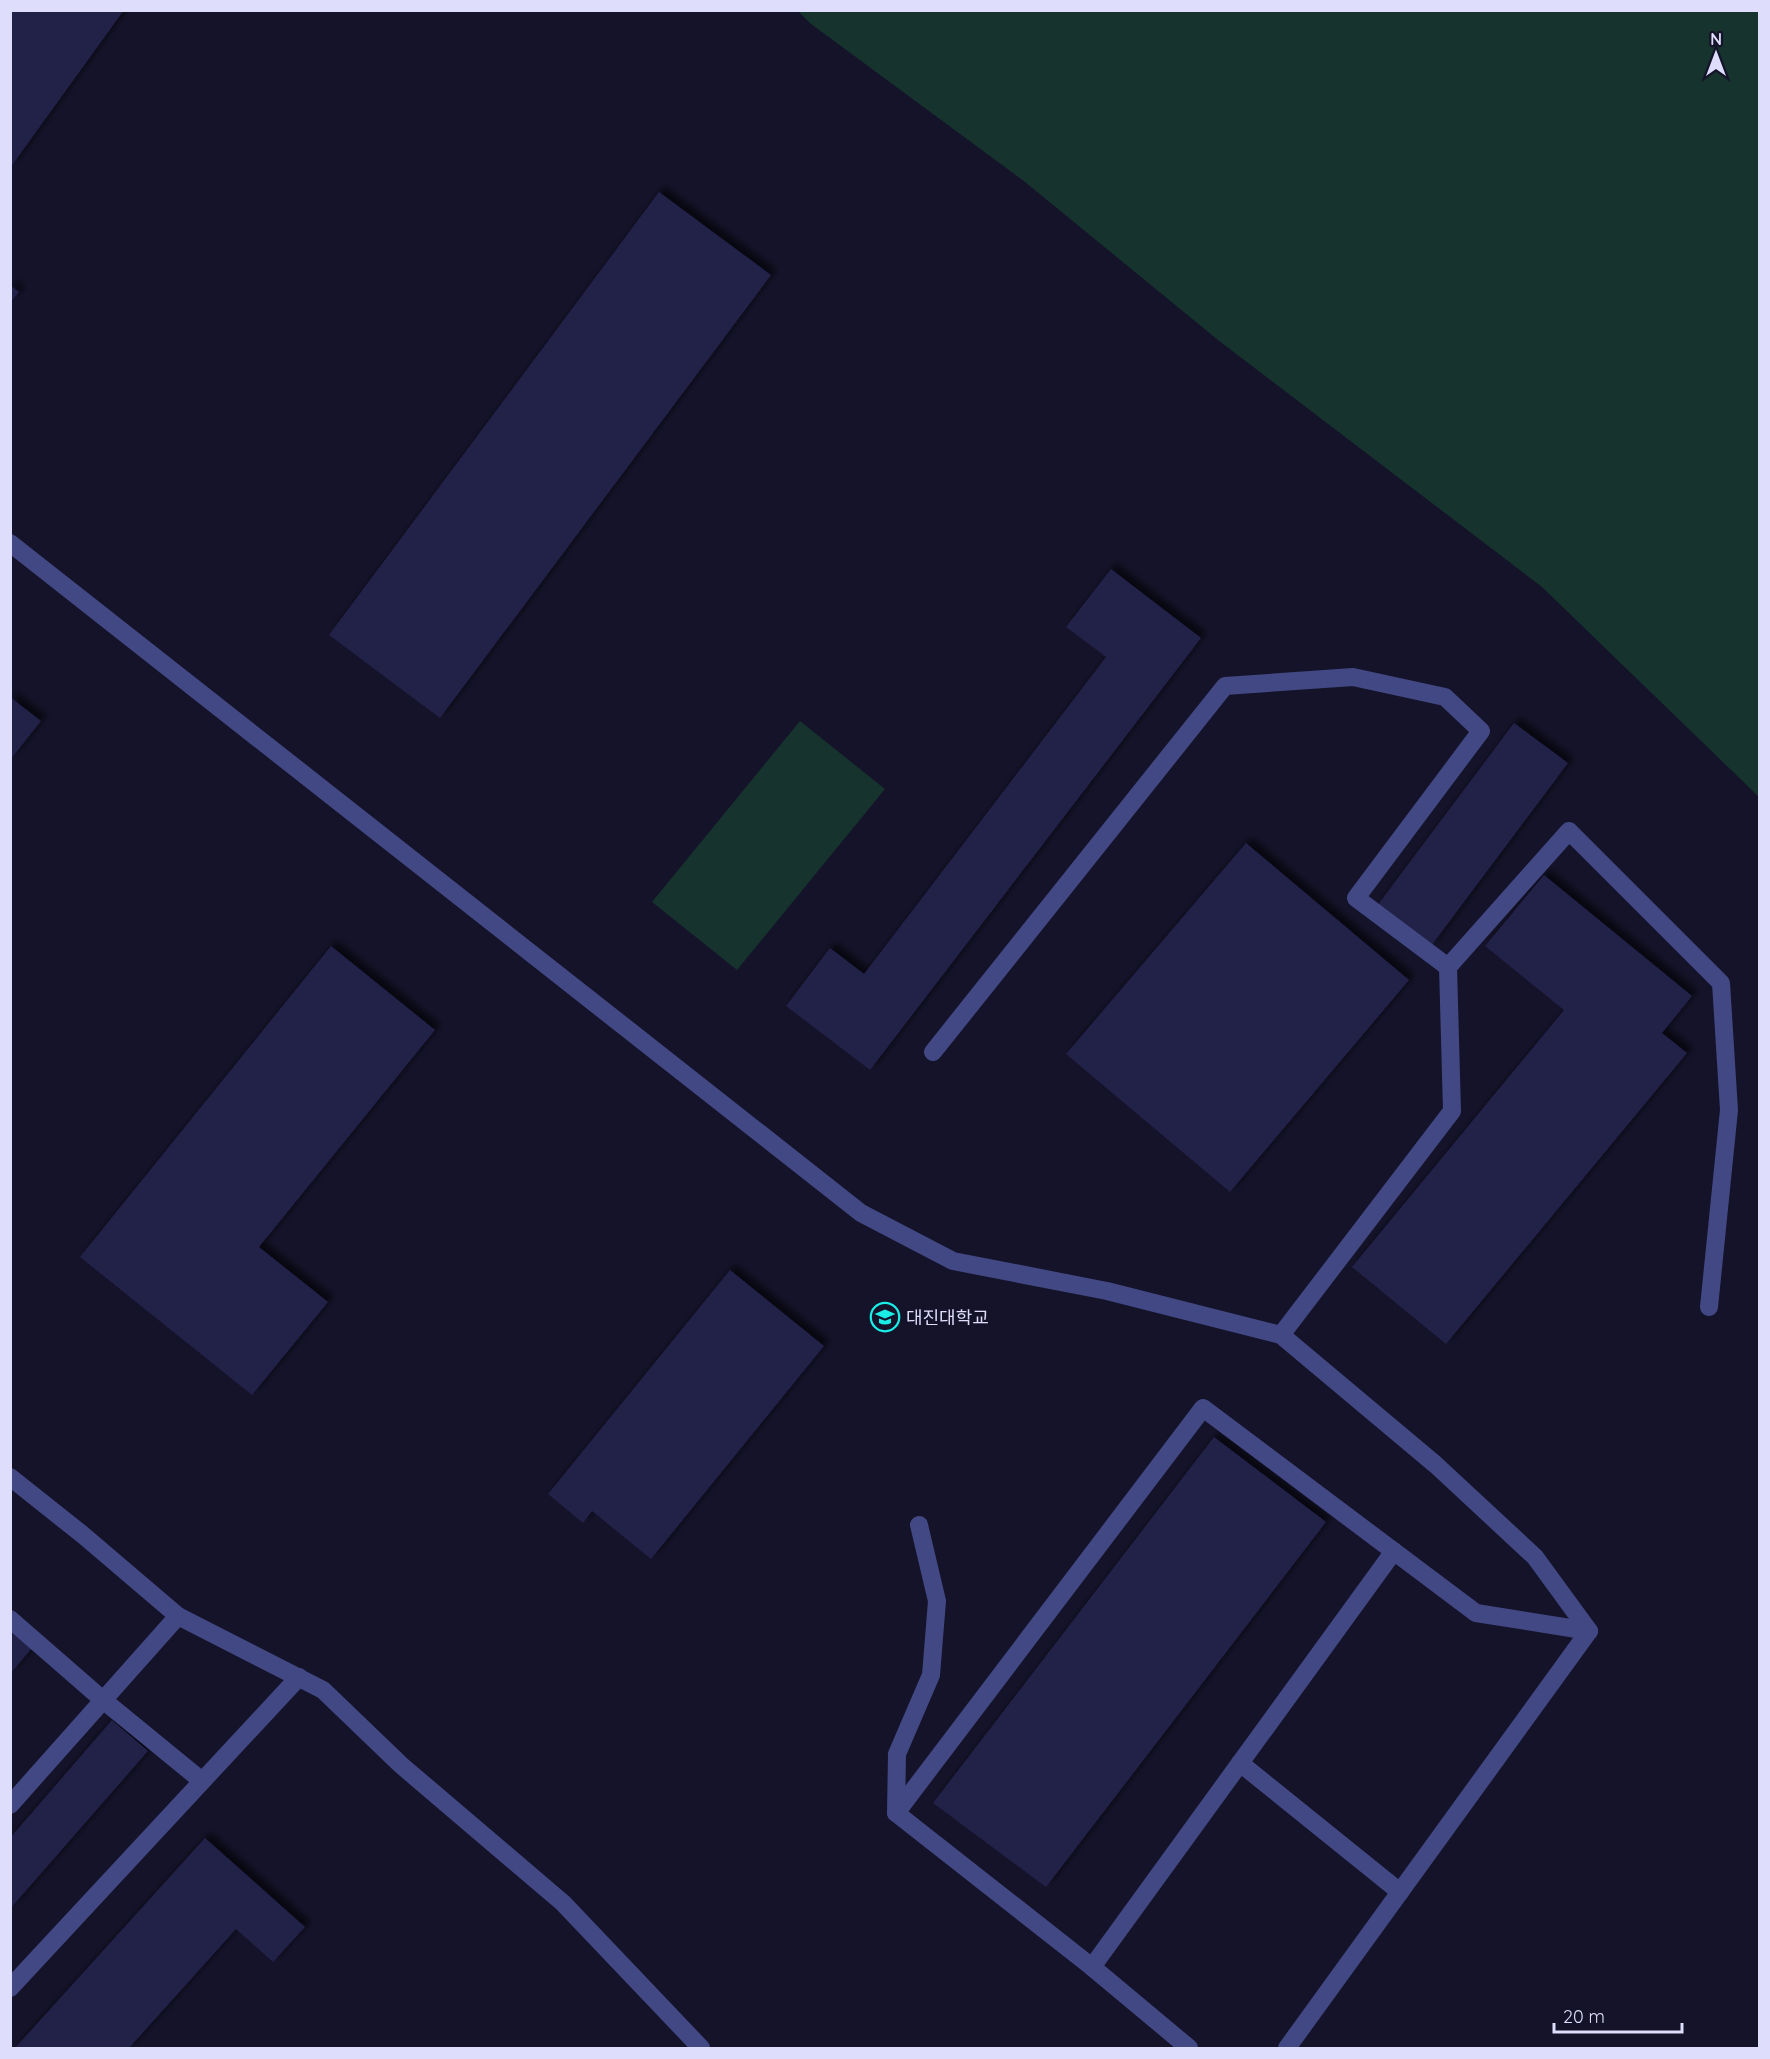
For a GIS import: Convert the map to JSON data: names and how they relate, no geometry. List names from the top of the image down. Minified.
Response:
{"places":{"school or university":["대진대학교"]},"scale_bar":"20 m","north":"top"}
